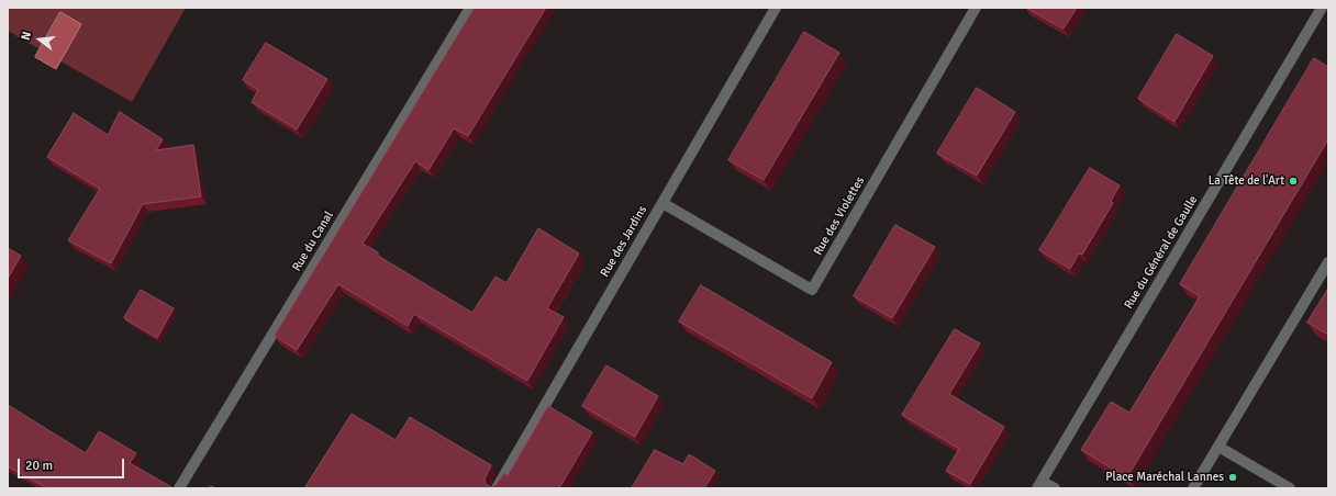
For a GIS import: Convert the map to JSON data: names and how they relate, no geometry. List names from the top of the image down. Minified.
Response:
{"streets":{"street":["Rue des Violettes","Rue du Canal","Rue des Jardins","Rue du Général de Gaulle"]},"crossings":[["Rue des Violettes","Rue des Jardins"]],"places":["La Tête de l'Art","Place Maréchal Lannes"],"scale_bar":"20 m","north":"left"}
